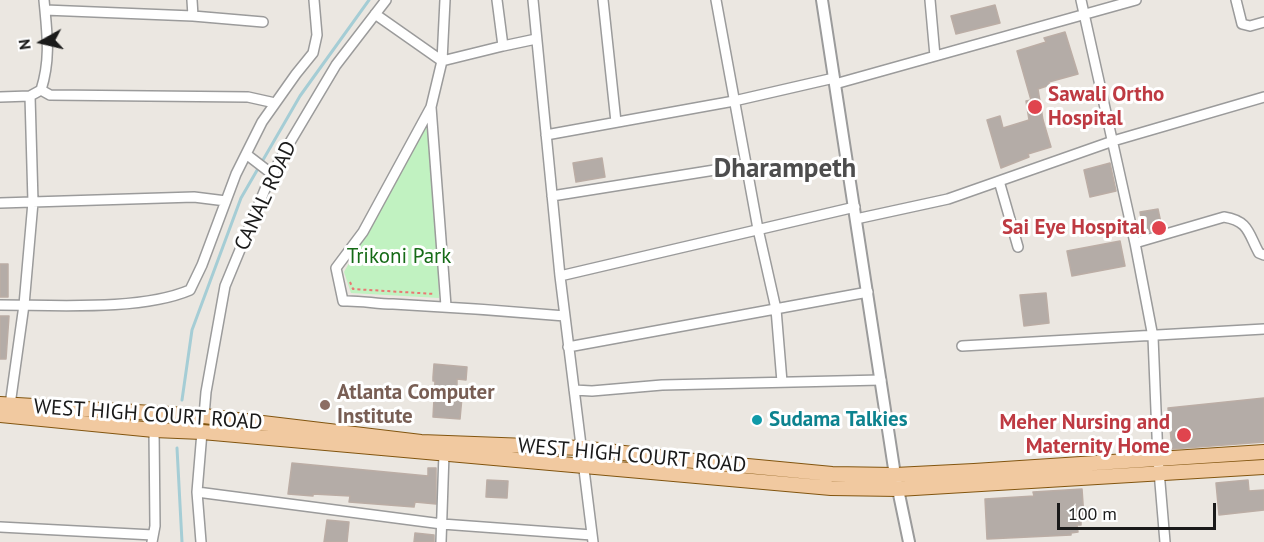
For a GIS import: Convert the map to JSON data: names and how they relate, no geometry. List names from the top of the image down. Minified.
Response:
{"streets":{"main road":["WEST HIGH COURT ROAD"],"street":["CANAL ROAD"]},"crossings":[["CANAL ROAD","WEST HIGH COURT ROAD"]],"districts":["Dharampeth"],"parks":["Trikoni Park"],"places":["Sawali Ortho Hospital","Sai Eye Hospital","Atlanta Computer Institute","Sudama Talkies","Meher Nursing and Maternity Home"],"scale_bar":"100 m","north":"left"}
